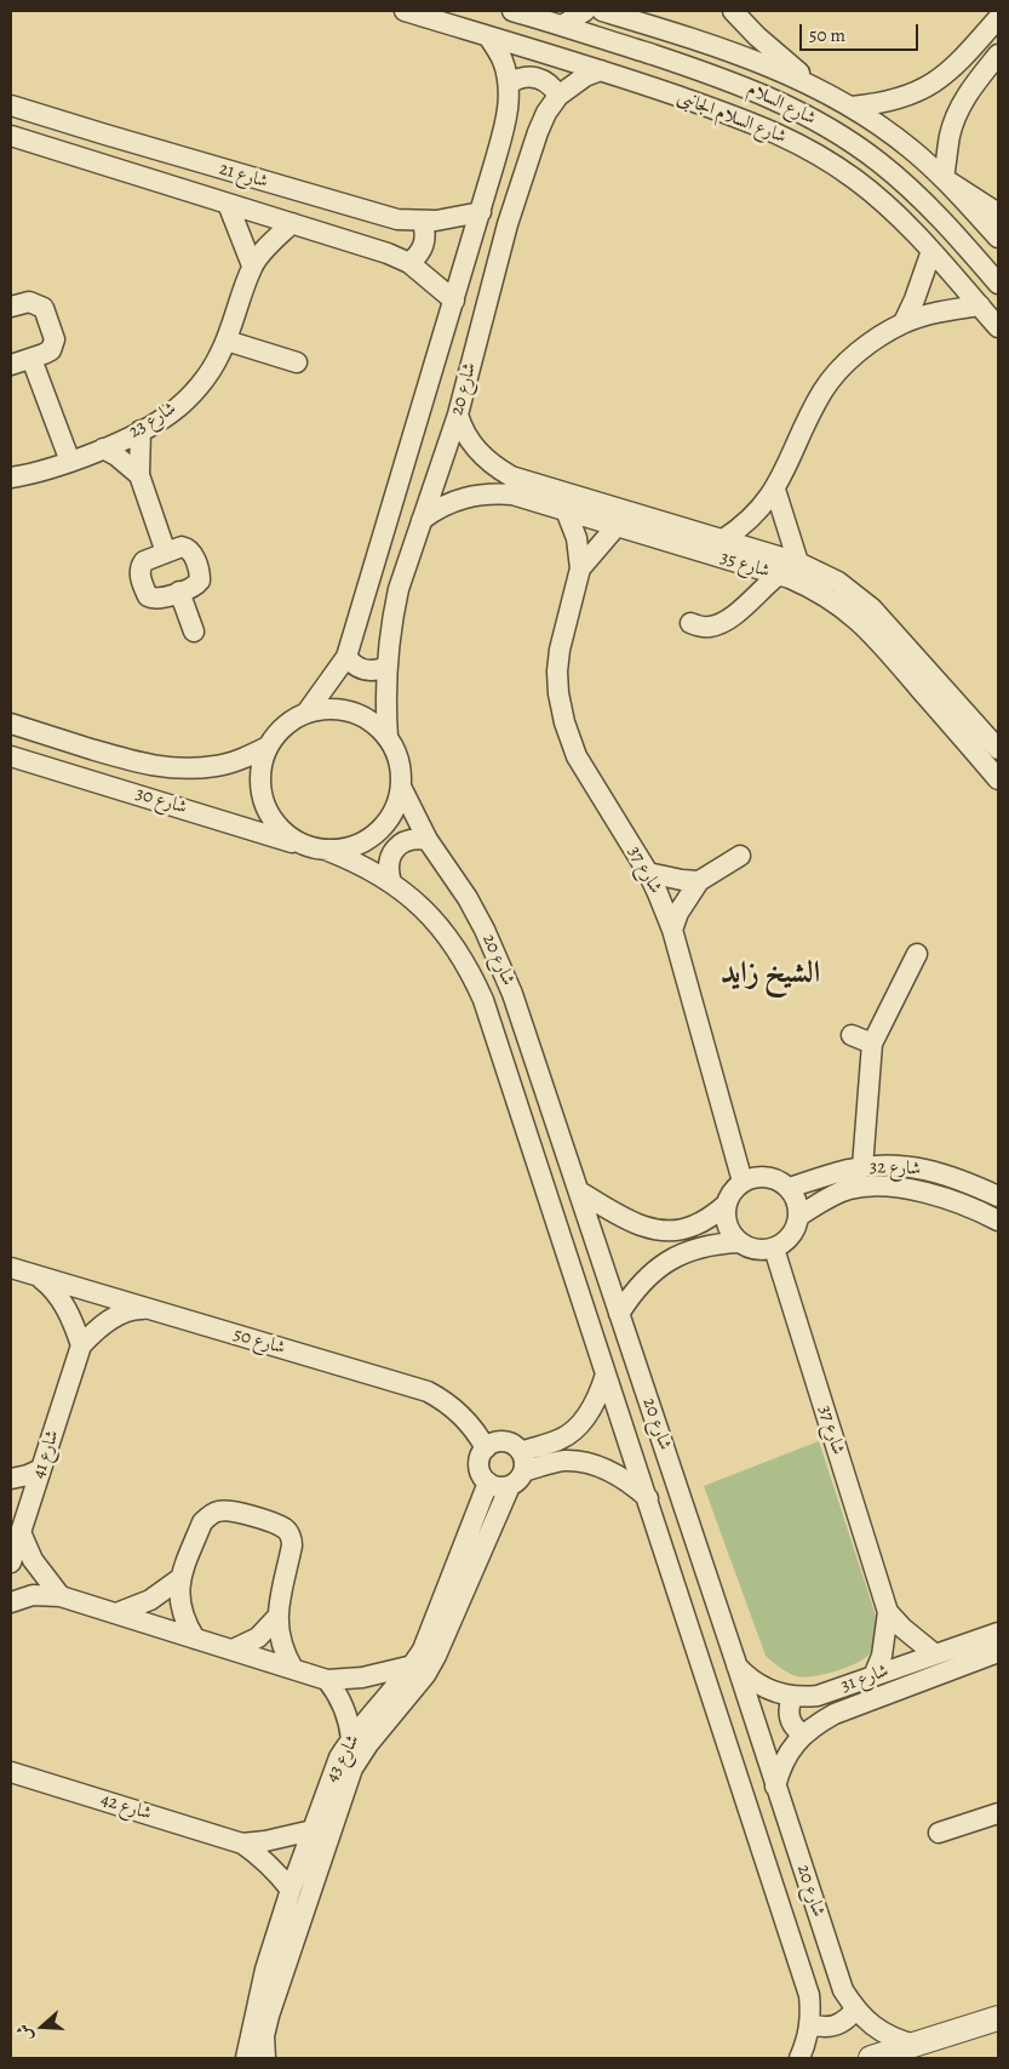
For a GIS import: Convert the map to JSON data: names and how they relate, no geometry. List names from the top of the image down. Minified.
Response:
{"streets":{"street":["شارع السلام","شارع السلام الجانبى","شارع 21","شارع 20","شارع 23","شارع 35","شارع 30","شارع 37","شارع 32","شارع 50","شارع 41","شارع 31","شارع 43","شارع 42"]},"crossings":[["شارع السلام الجانبى","شارع 20"],["شارع 21","شارع 20"],["شارع 21","شارع 23"],["شارع 20","شارع 35"],["شارع 20","شارع 30"],["شارع 20","شارع 31"],["شارع 35","شارع 37"],["شارع 37","شارع 32"],["شارع 37","شارع 31"],["شارع 50","شارع 41"],["شارع 50","شارع 43"],["شارع 43","شارع 42"]],"districts":["الشيخ زايد"],"scale_bar":"50 m","north":"left"}
